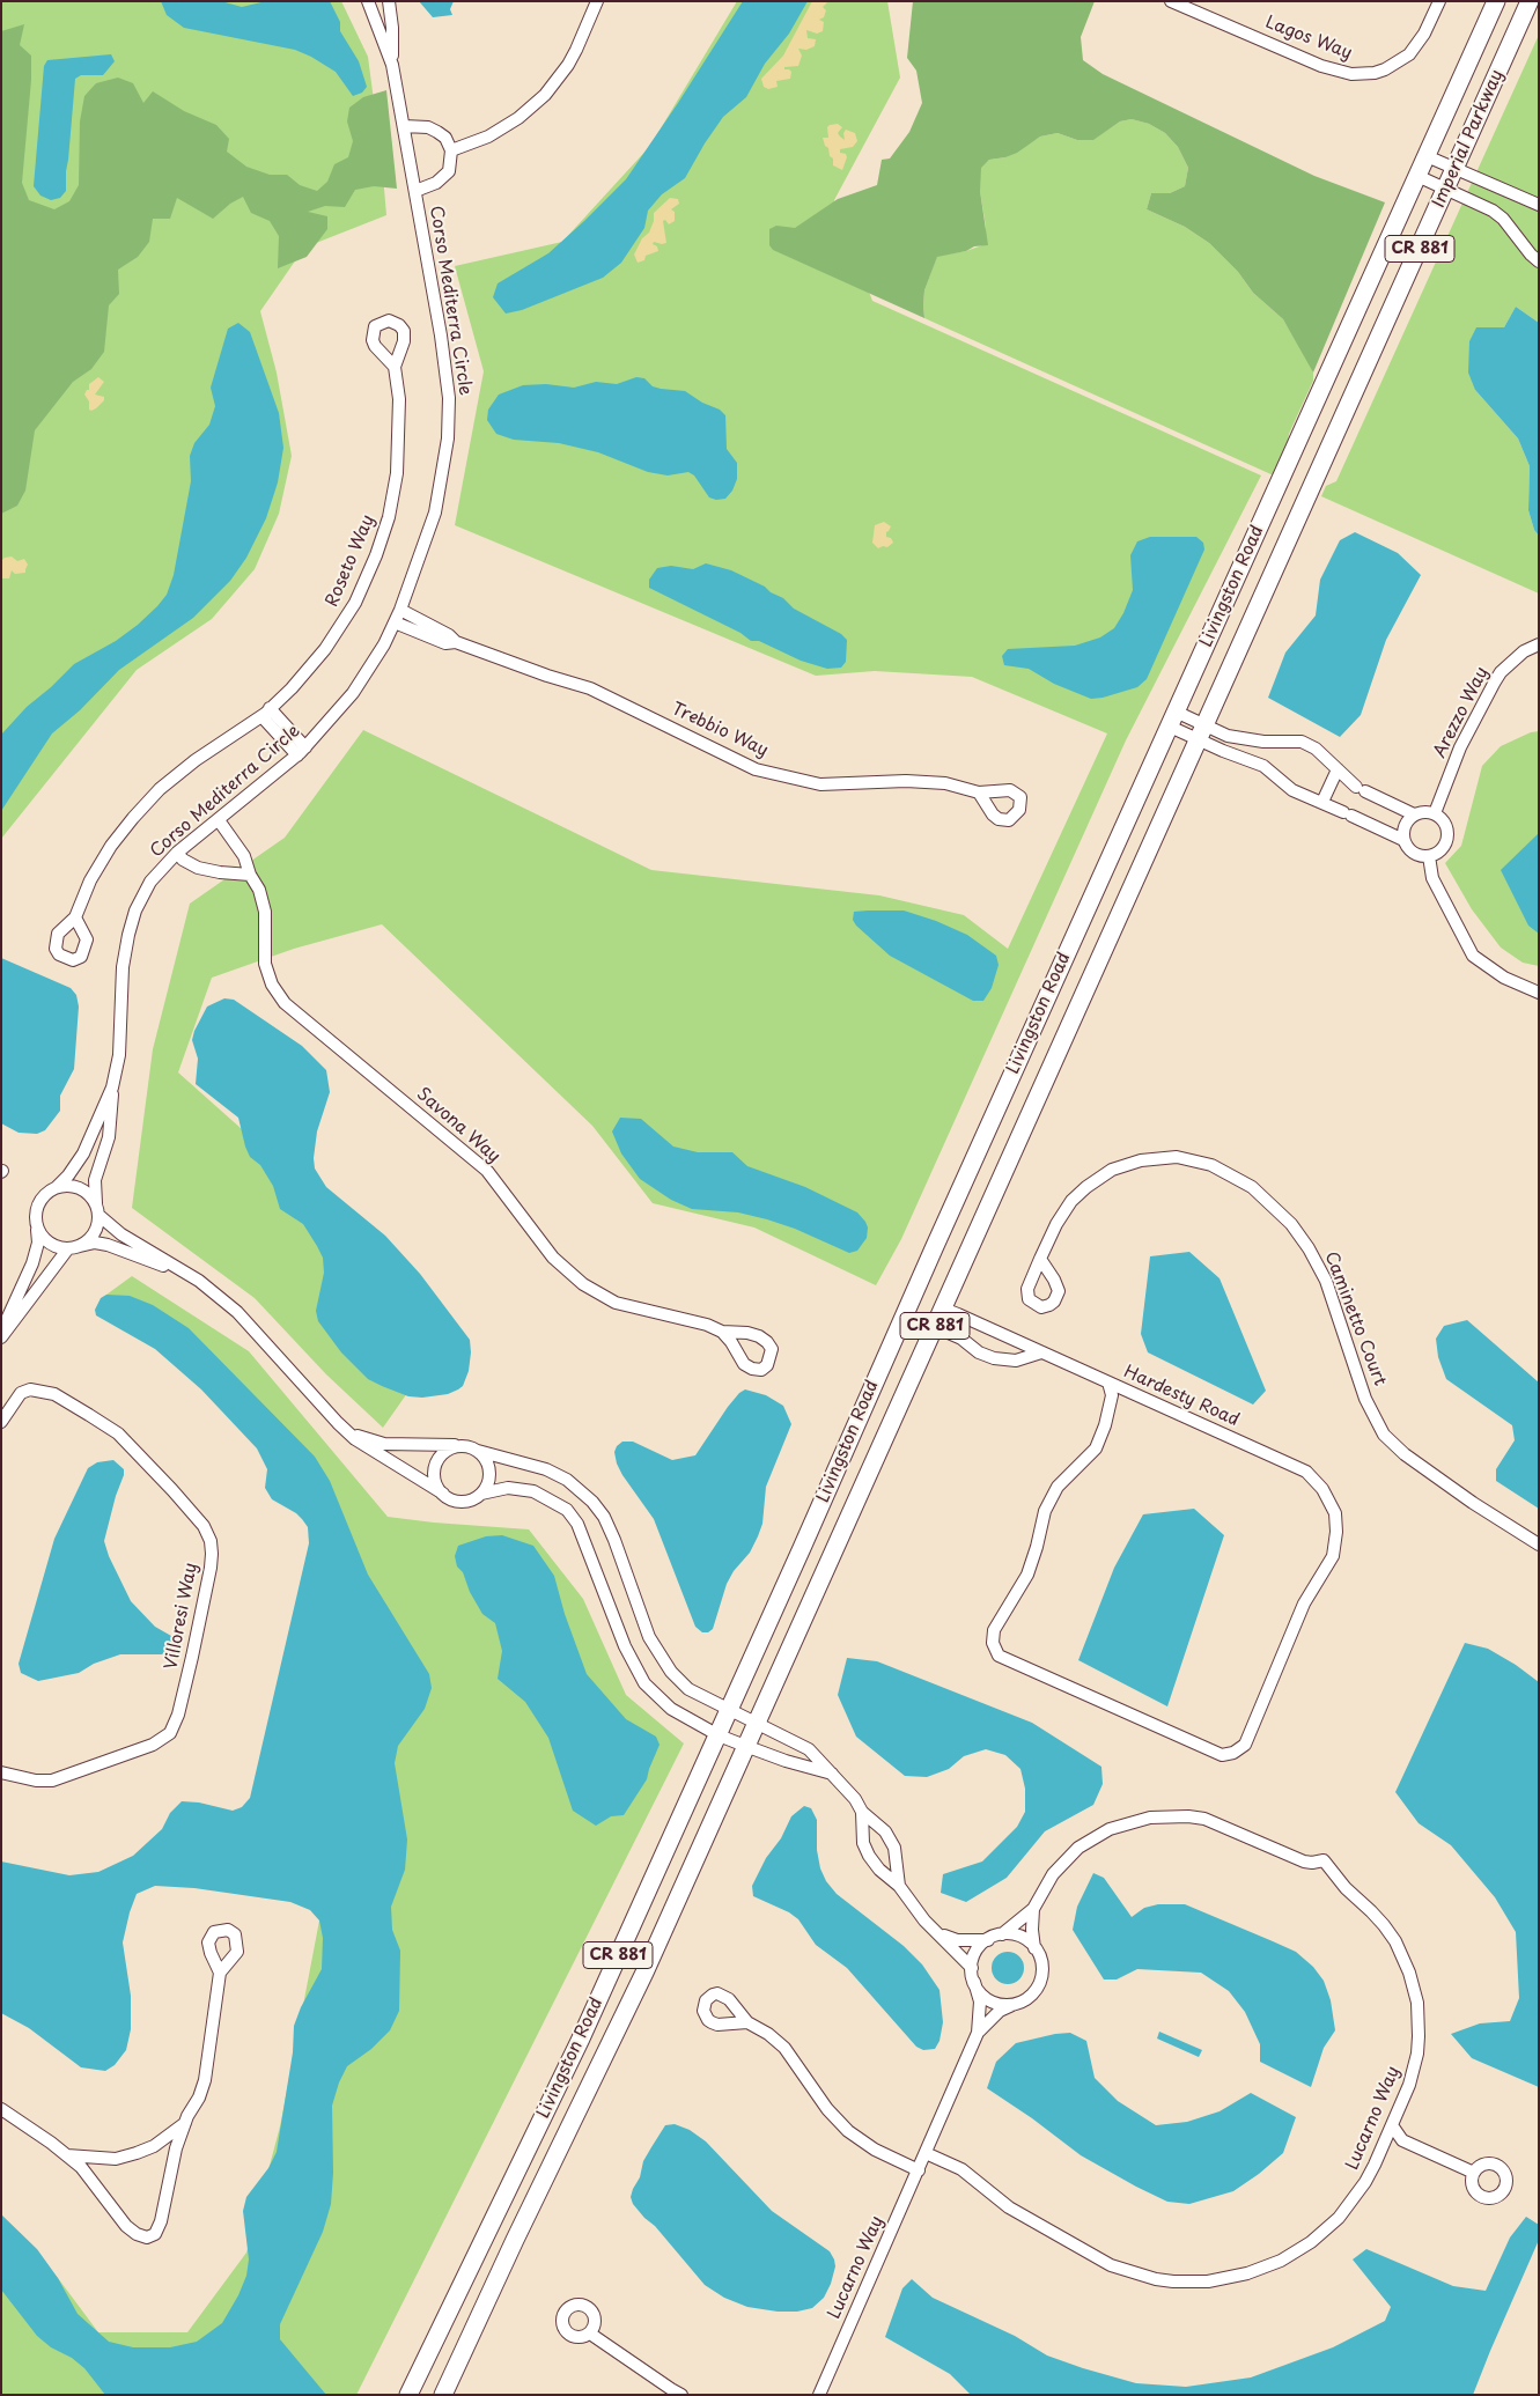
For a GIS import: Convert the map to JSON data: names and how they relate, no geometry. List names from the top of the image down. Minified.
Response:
{"streets":{"main road":["Imperial Parkway","CR 881","Livingston Road"],"street":["Lagos Way","Corso Mediterra Circle","Roseto Way","Arezzo Way","Trebbio Way","Savona Way","Caminetto Court","Hardesty Road","Villoresi Way","Lucarno Way"]},"crossings":[["Imperial Parkway","Livingston Road"],["Corso Mediterra Circle","Trebbio Way"],["Corso Mediterra Circle","Savona Way"],["Livingston Road","Hardesty Road"]]}
